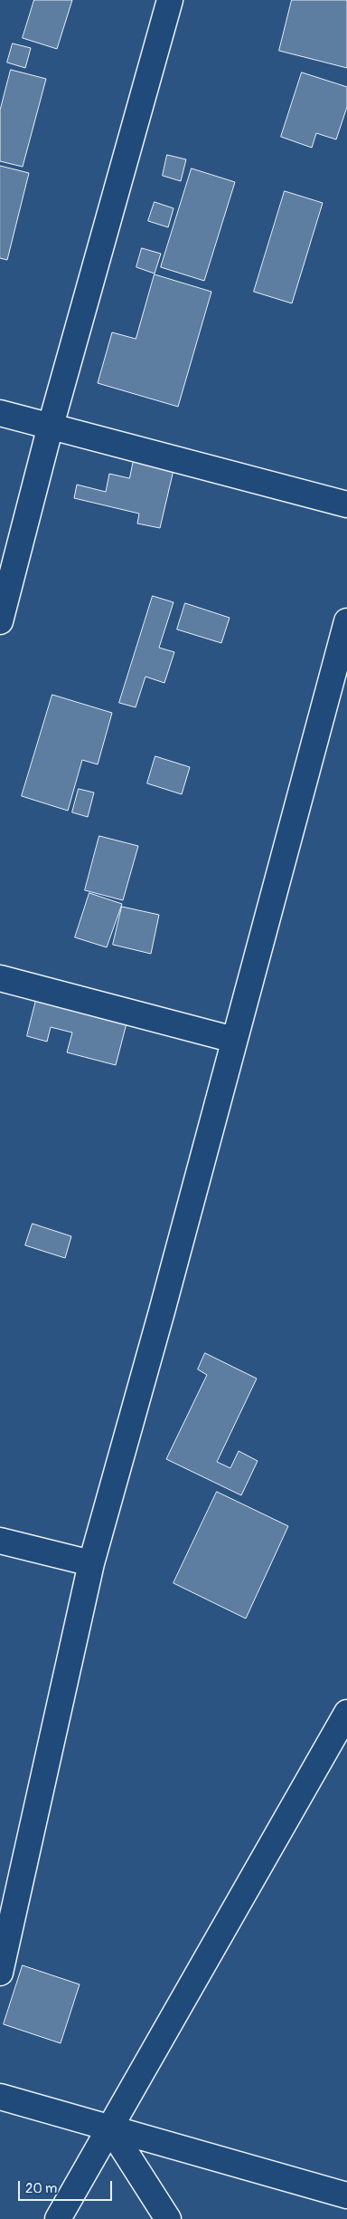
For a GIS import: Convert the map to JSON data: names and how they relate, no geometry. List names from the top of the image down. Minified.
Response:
{"scale_bar":"20 m"}
